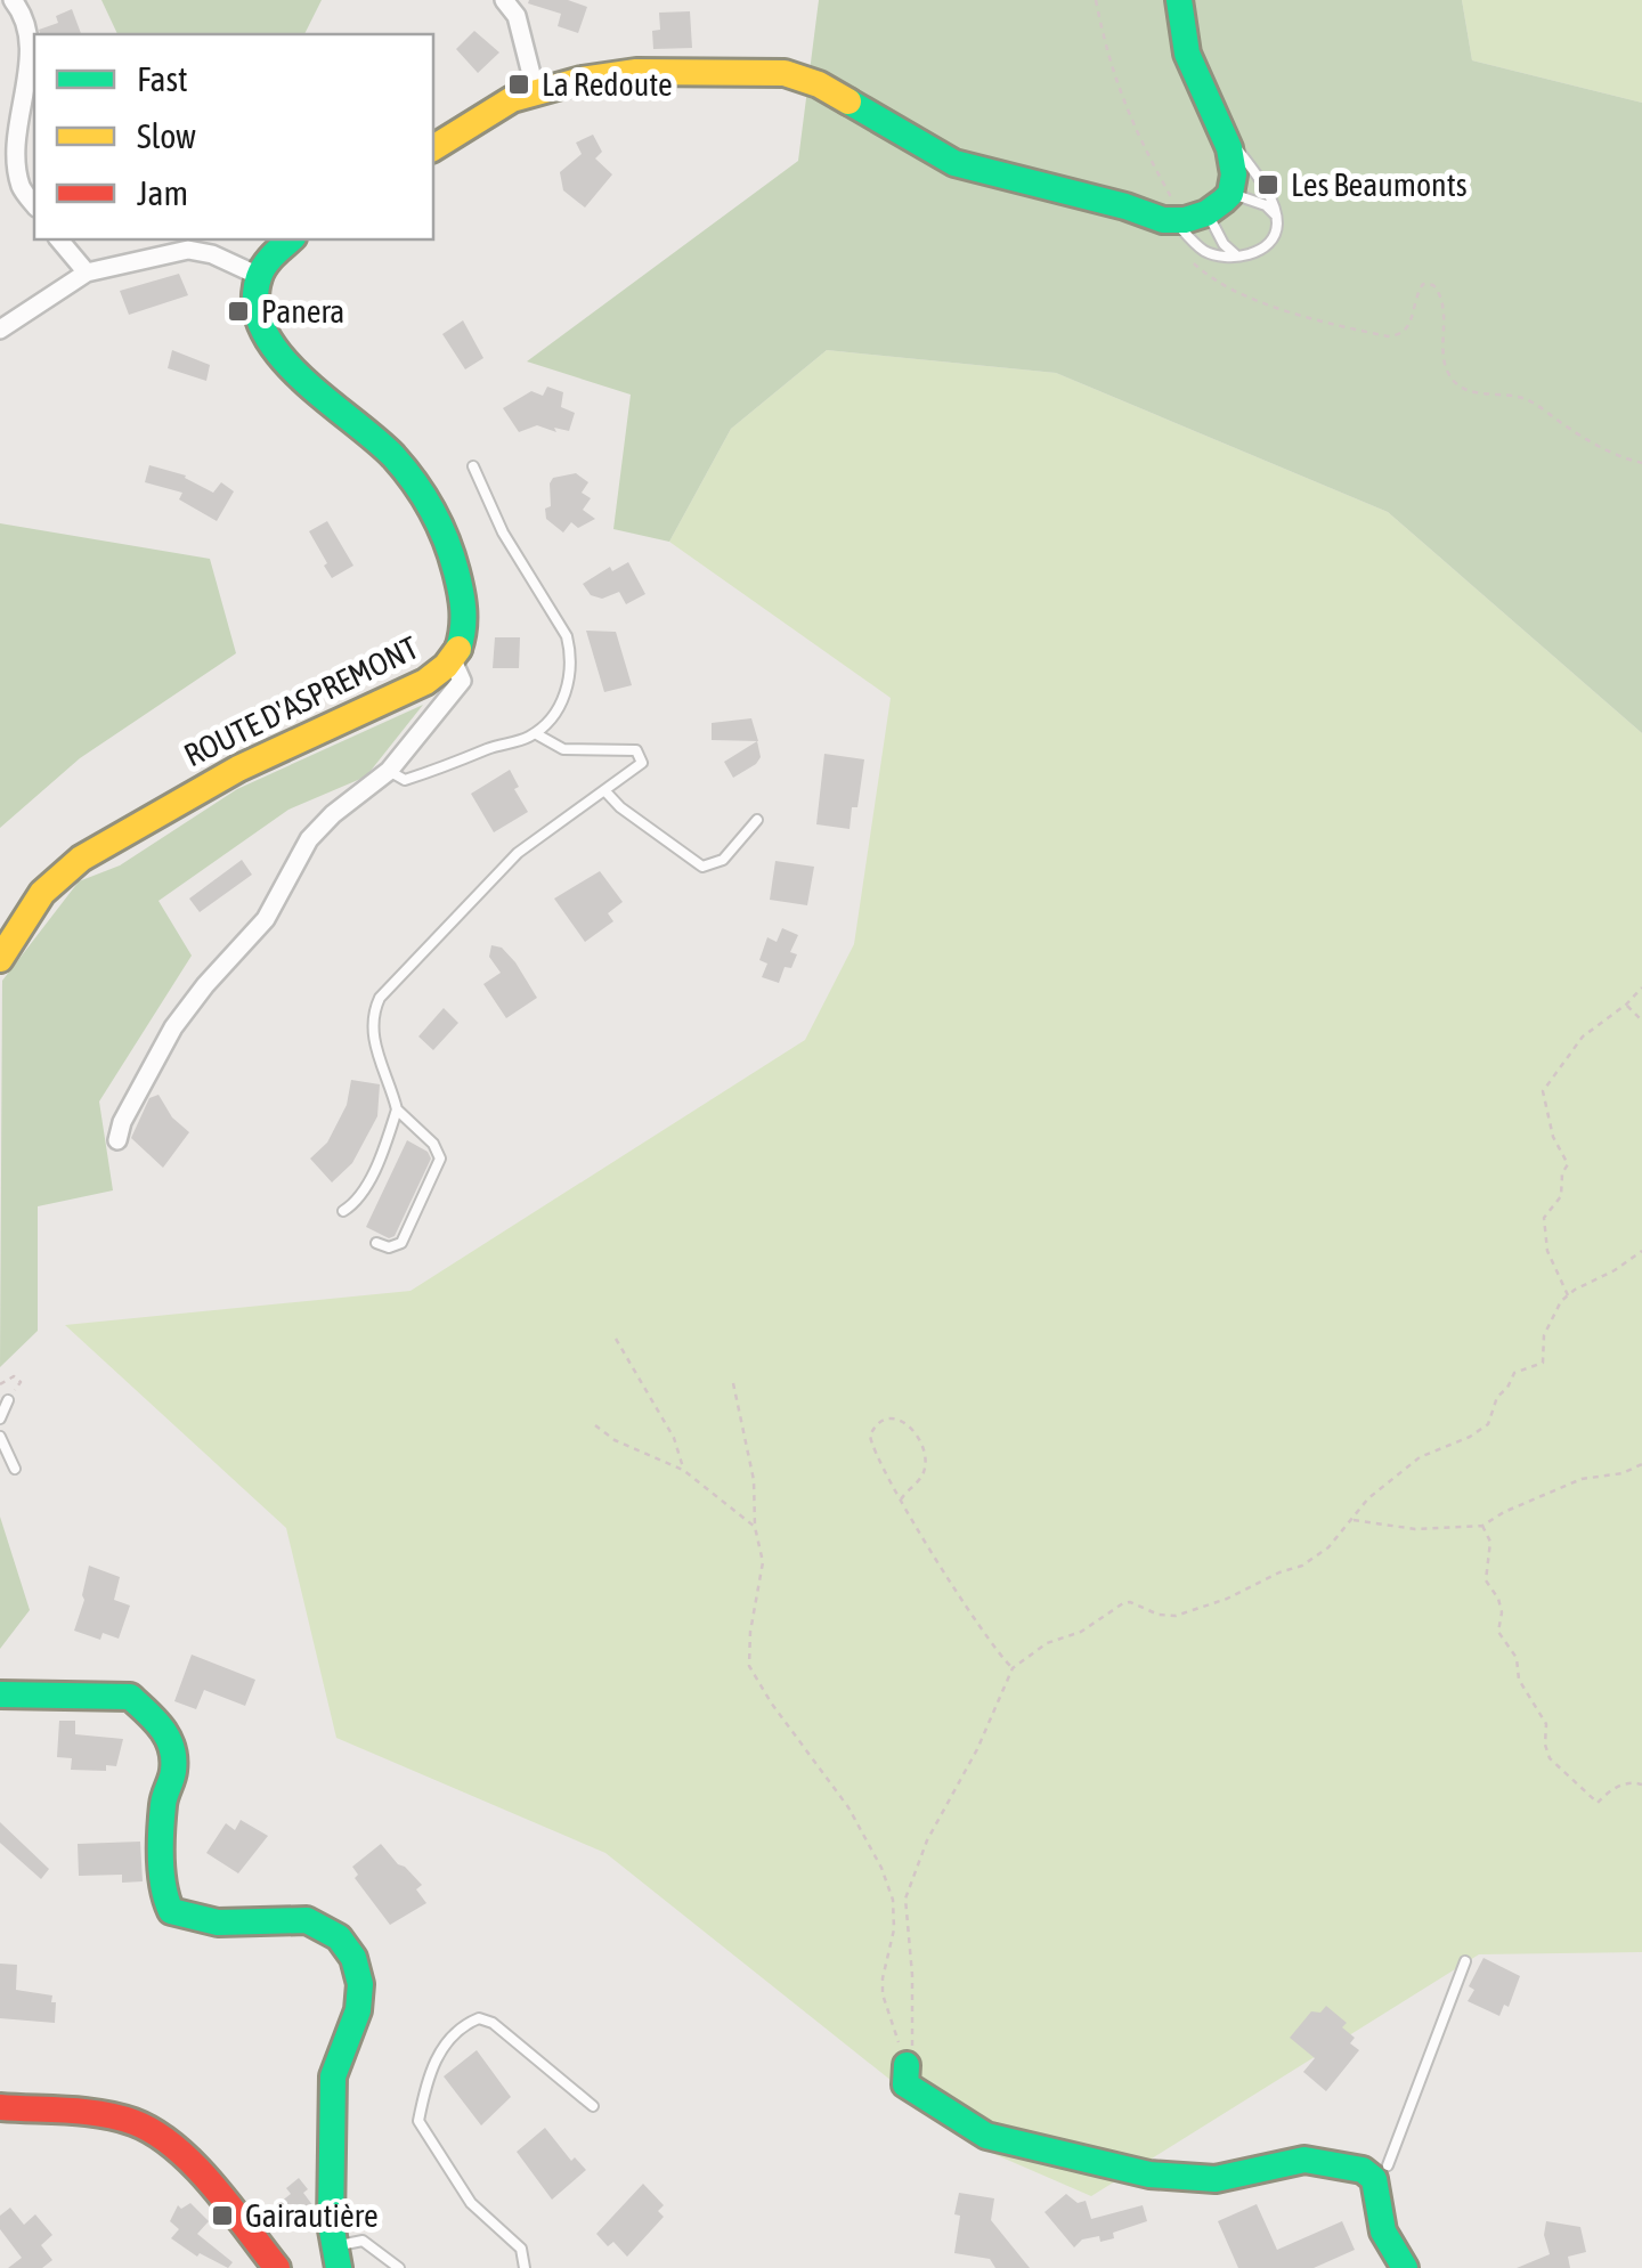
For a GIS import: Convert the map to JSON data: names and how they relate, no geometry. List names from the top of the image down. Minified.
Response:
{"streets":{"street":["ROUTE D'ASPREMONT"]},"places":{"transit":["La Redoute","Les Beaumonts","Panera","Gairautière"]},"legend":["Fast","Slow","Jam"]}
